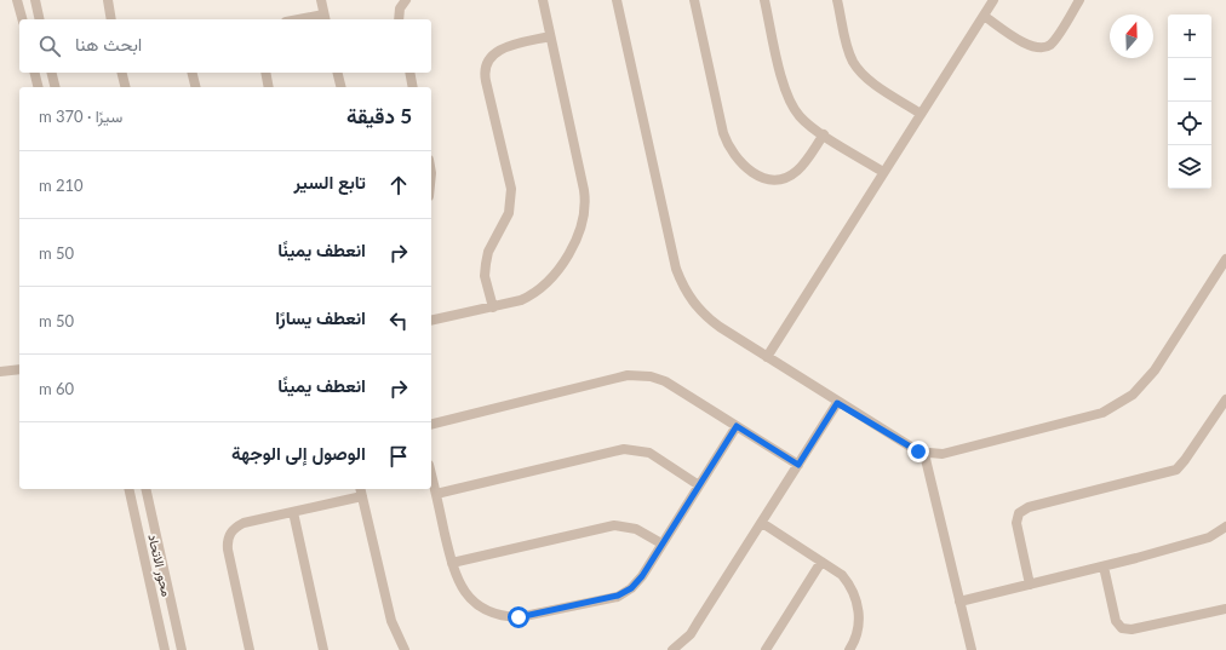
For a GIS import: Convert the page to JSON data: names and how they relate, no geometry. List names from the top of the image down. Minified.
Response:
{"streets":{"street":["محور الاتحاد"]},"north":"top","page":{"map_buttons":["+","−"],"search":"ابحث هنا","heading":["5 دقيقة","سيرًا · 370 m"],"list":[["تابع السير","210 m"],["انعطف يمينًا","50 m"],["انعطف يسارًا","50 m"],["انعطف يمينًا","60 m"],"الوصول إلى الوجهة"]}}
